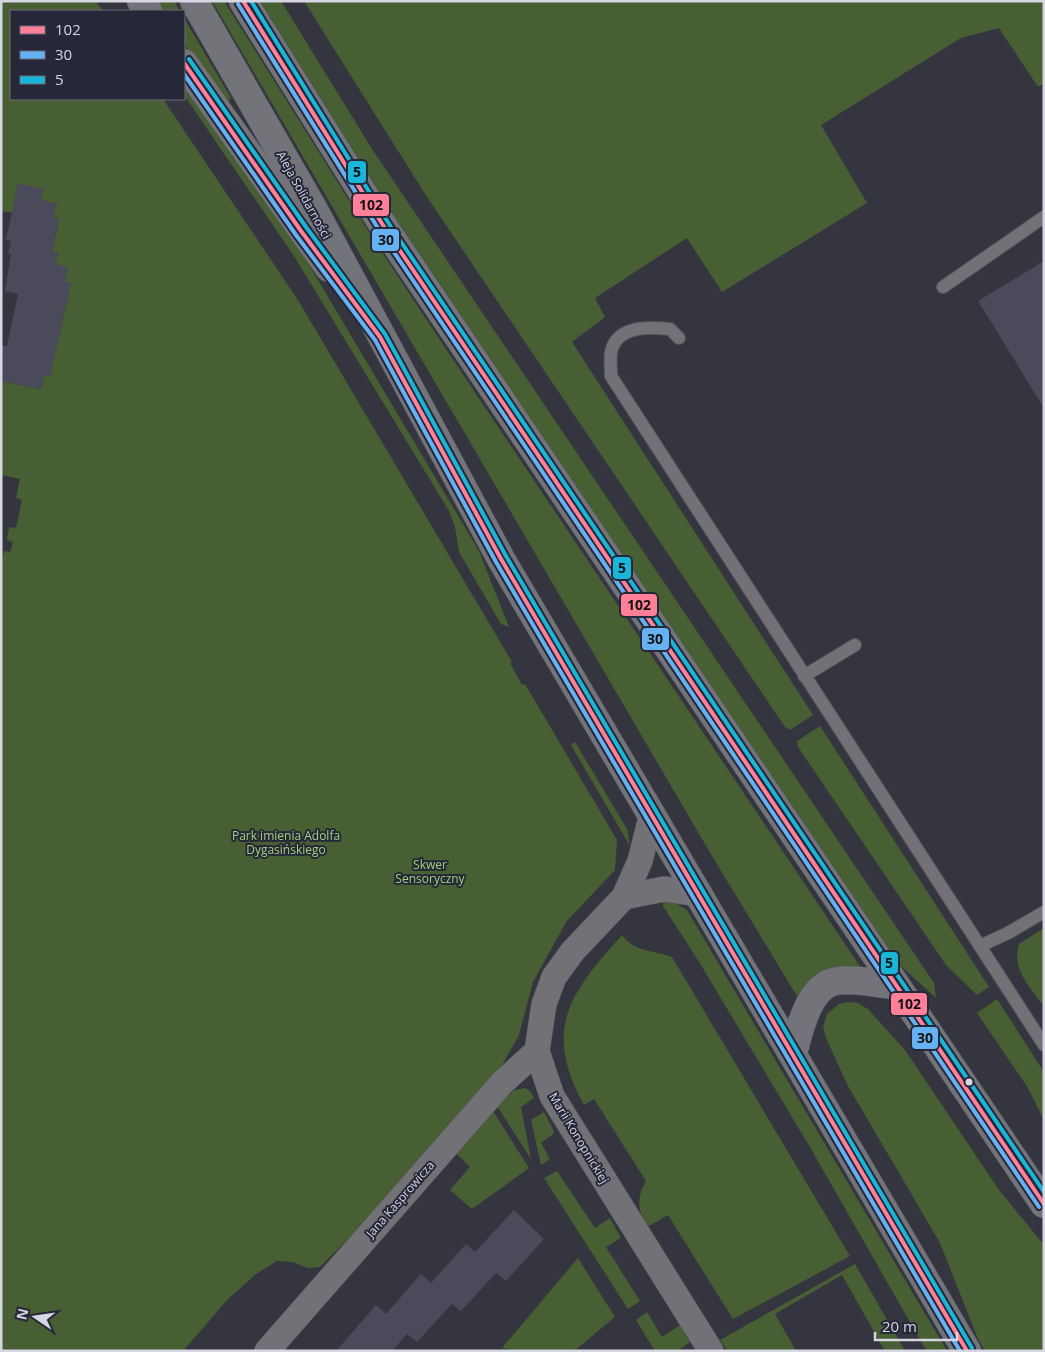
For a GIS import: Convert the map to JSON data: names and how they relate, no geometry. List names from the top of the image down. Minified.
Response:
{"streets":{"main road":["Aleja Solidarności"],"street":["Marii Konopnickiej","Jana Kasprowicza"]},"crossings":[["Aleja Solidarności","Marii Konopnickiej"],["Marii Konopnickiej","Jana Kasprowicza"]],"parks":["Park imienia Adolfa Dygasińskiego","Skwer Sensoryczny"],"lines":["transit line 102","transit line 5","transit line 30"],"legend":["102","30","5"],"scale_bar":"20 m","north":"left"}
